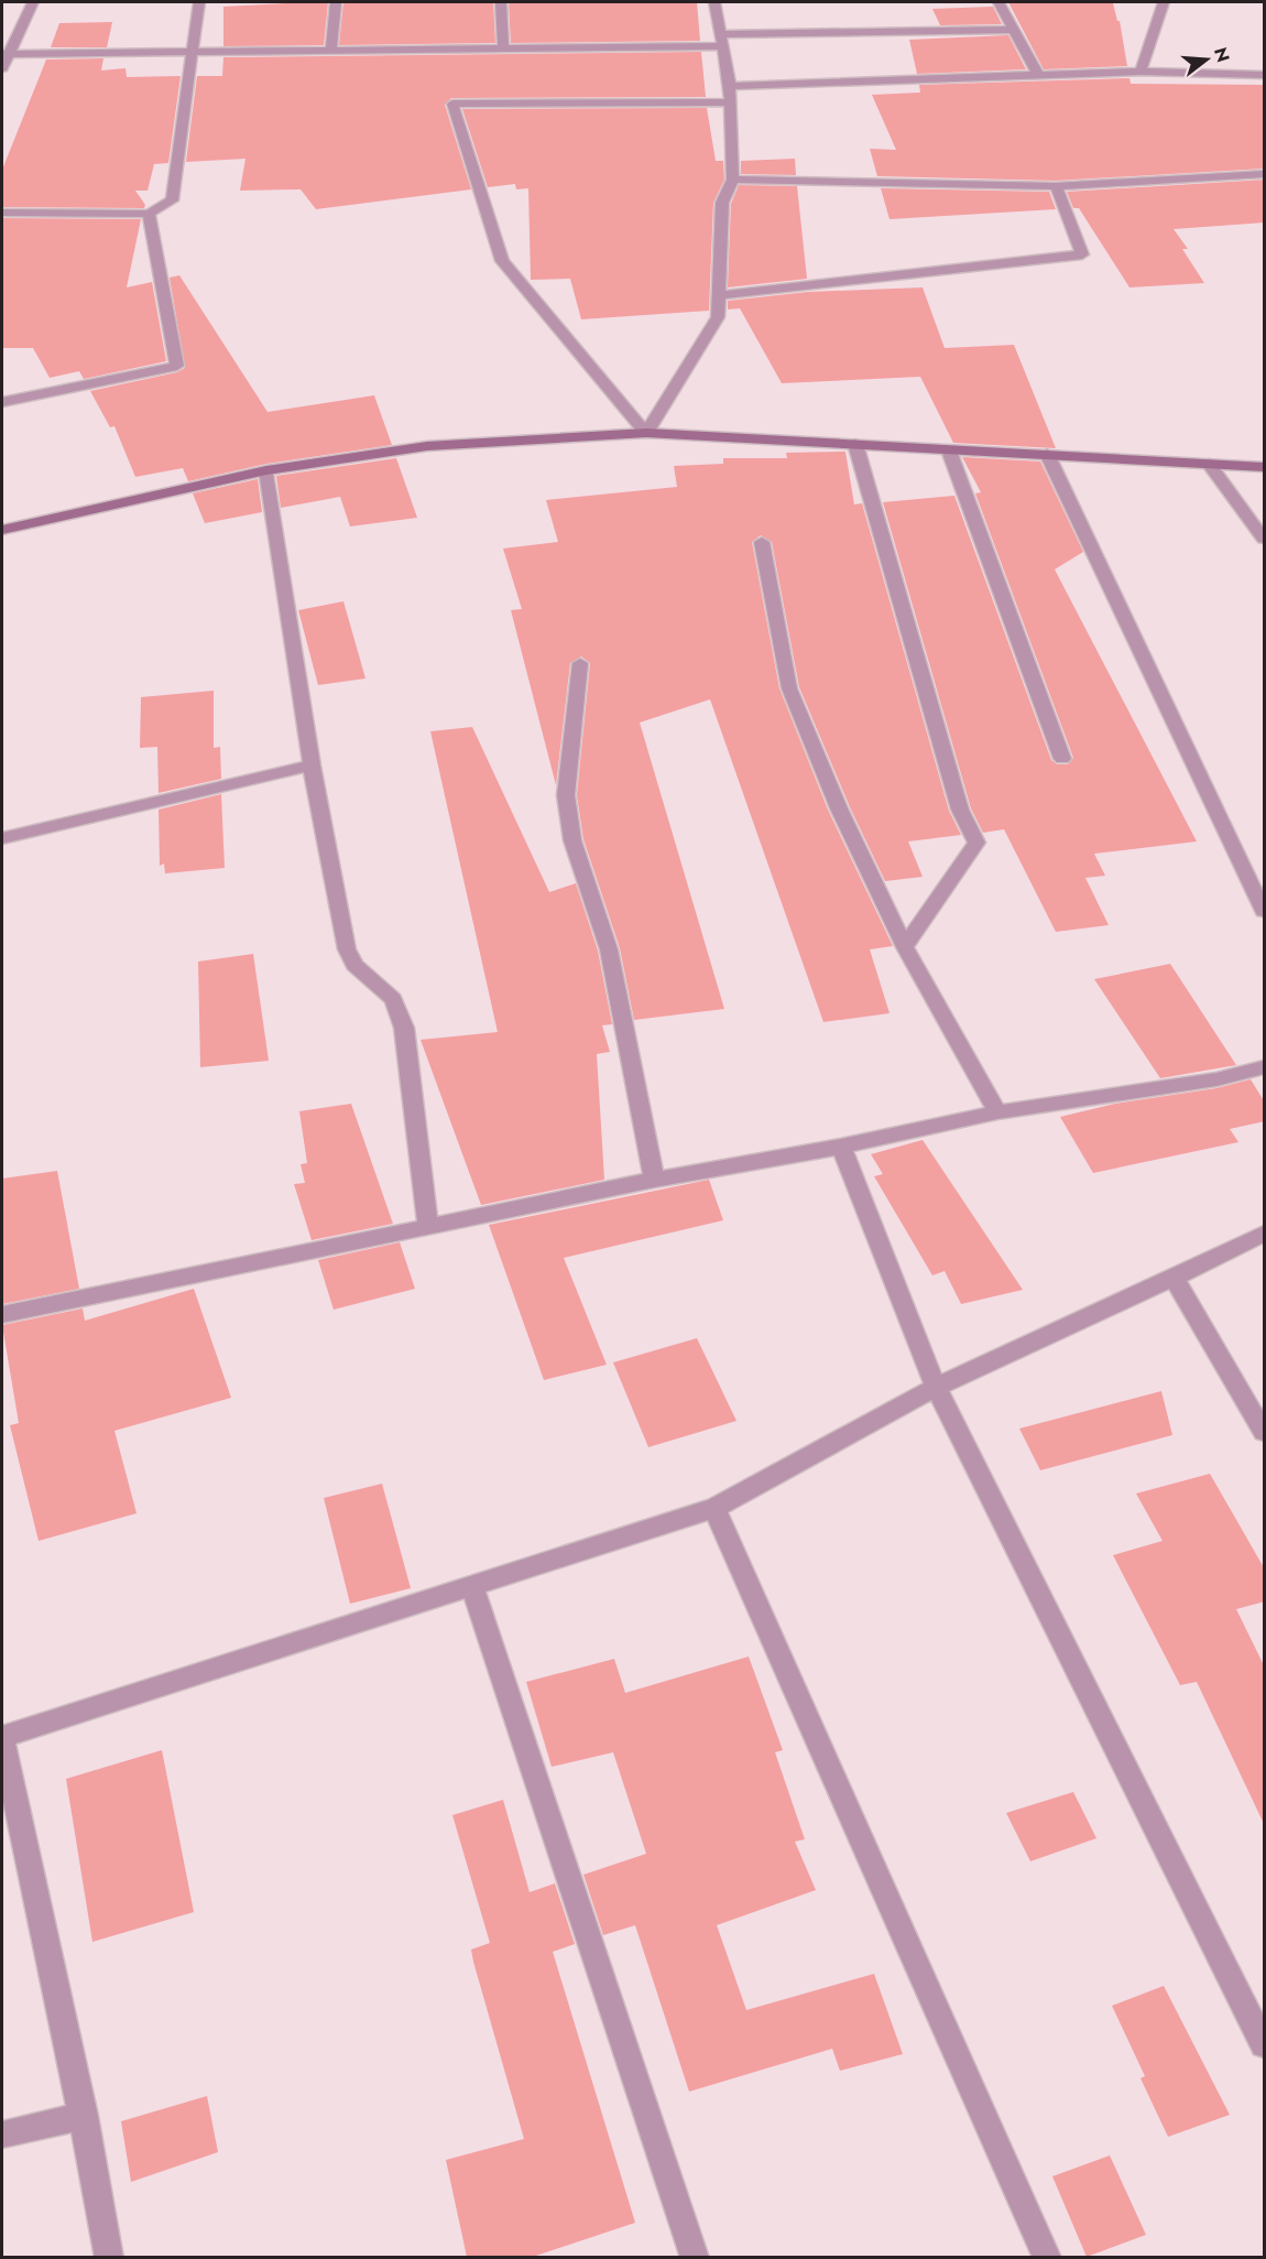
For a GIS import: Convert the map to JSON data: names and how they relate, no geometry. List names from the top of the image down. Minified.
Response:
{"north":"right"}
